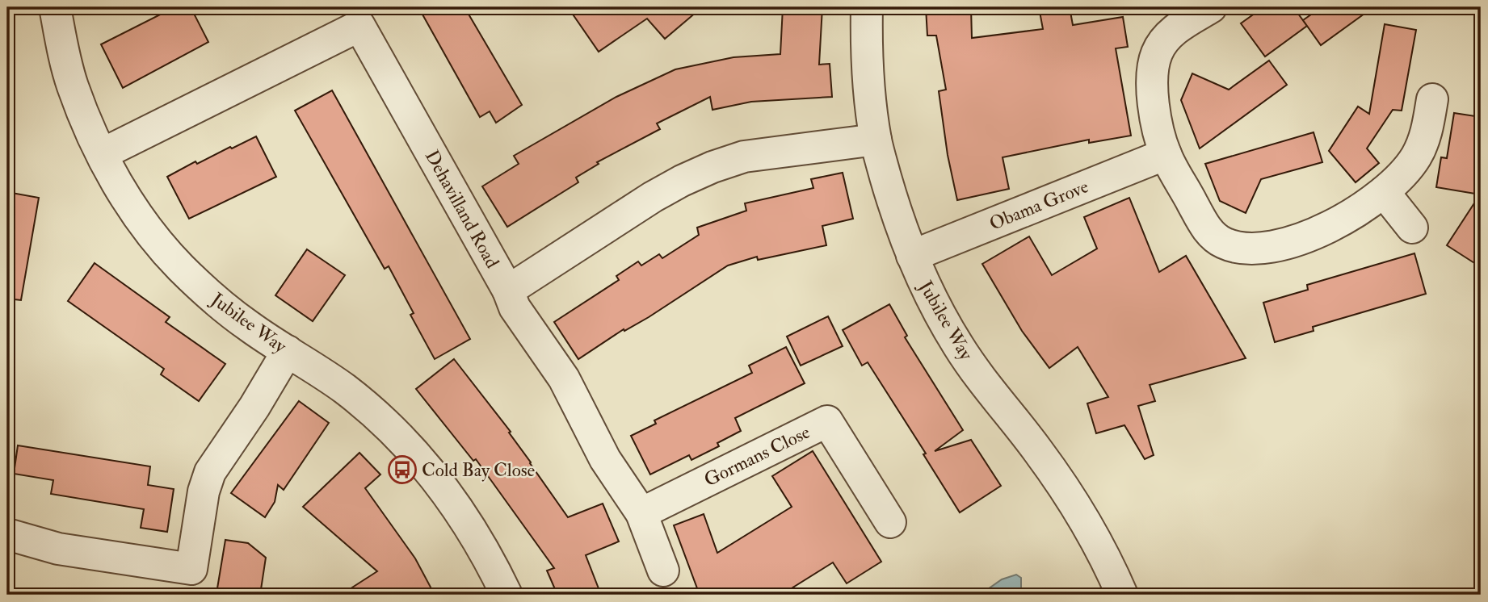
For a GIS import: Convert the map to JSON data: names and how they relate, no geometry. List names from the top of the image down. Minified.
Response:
{"streets":{"street":["Obama Grove","Dehavilland Road","Jubilee Way","Gormans Close"]},"crossings":[["Obama Grove","Jubilee Way"],["Dehavilland Road","Jubilee Way"]],"places":{"bus stop":["Cold Bay Close"]}}
